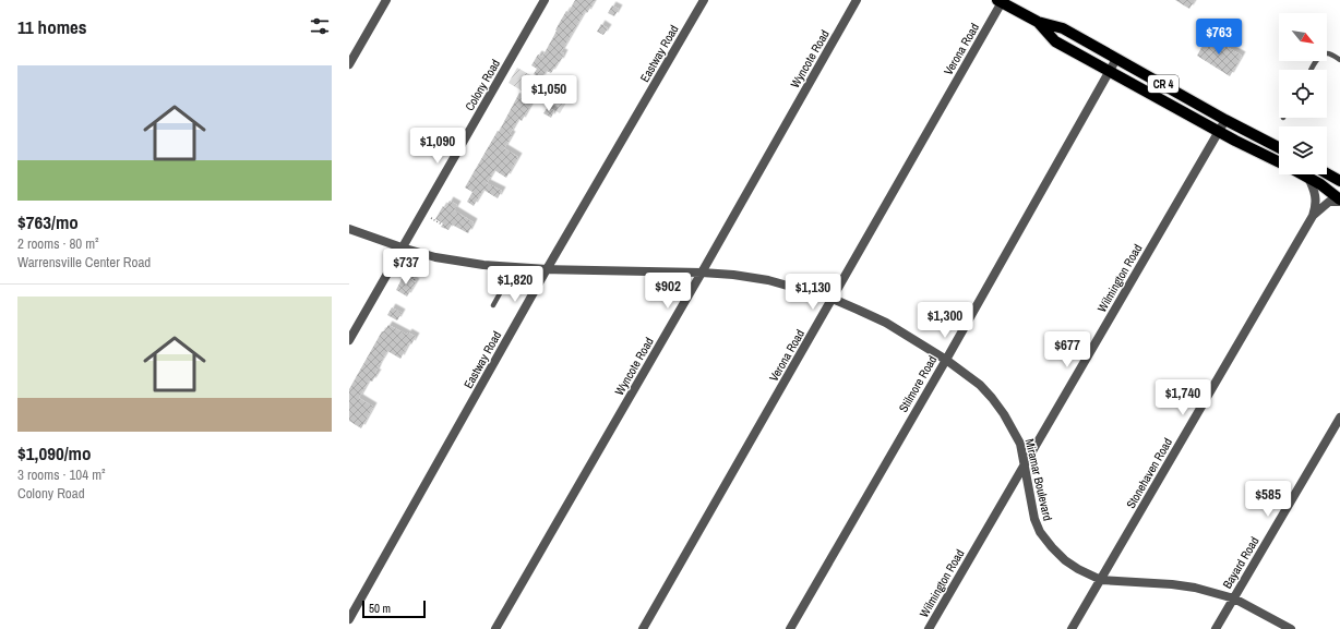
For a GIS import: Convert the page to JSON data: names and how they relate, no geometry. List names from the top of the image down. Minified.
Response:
{"streets":{"main road":["CR 4"],"street":["Verona Road","Eastway Road","Wyncote Road","Colony Road","Wilmington Road","Stilmore Road","Stonehaven Road","Miramar Boulevard","Bayard Road"]},"crossings":[["Verona Road","CR 4"],["Verona Road","Miramar Boulevard"],["Eastway Road","Miramar Boulevard"],["Wyncote Road","Miramar Boulevard"],["CR 4","Wilmington Road"],["CR 4","Stilmore Road"],["CR 4","Stonehaven Road"],["Colony Road","Miramar Boulevard"],["Wilmington Road","Miramar Boulevard"],["Stilmore Road","Miramar Boulevard"],["Stonehaven Road","Miramar Boulevard"],["Miramar Boulevard","Bayard Road"]],"scale_bar":"50 m","north":"bottom right","page":{"heading":"11 homes","price":["$763","$1,050","$1,090","$737","$1,820","$902","$1,130","$1,300","$677","$1,740","$585"],"list":[{"name":"$763/mo","note":"2 rooms · 80 m² · Warrensville Center Road"},{"name":"$1,090/mo","note":"3 rooms · 104 m² · Colony Road"}],"scale":"50 m"}}
